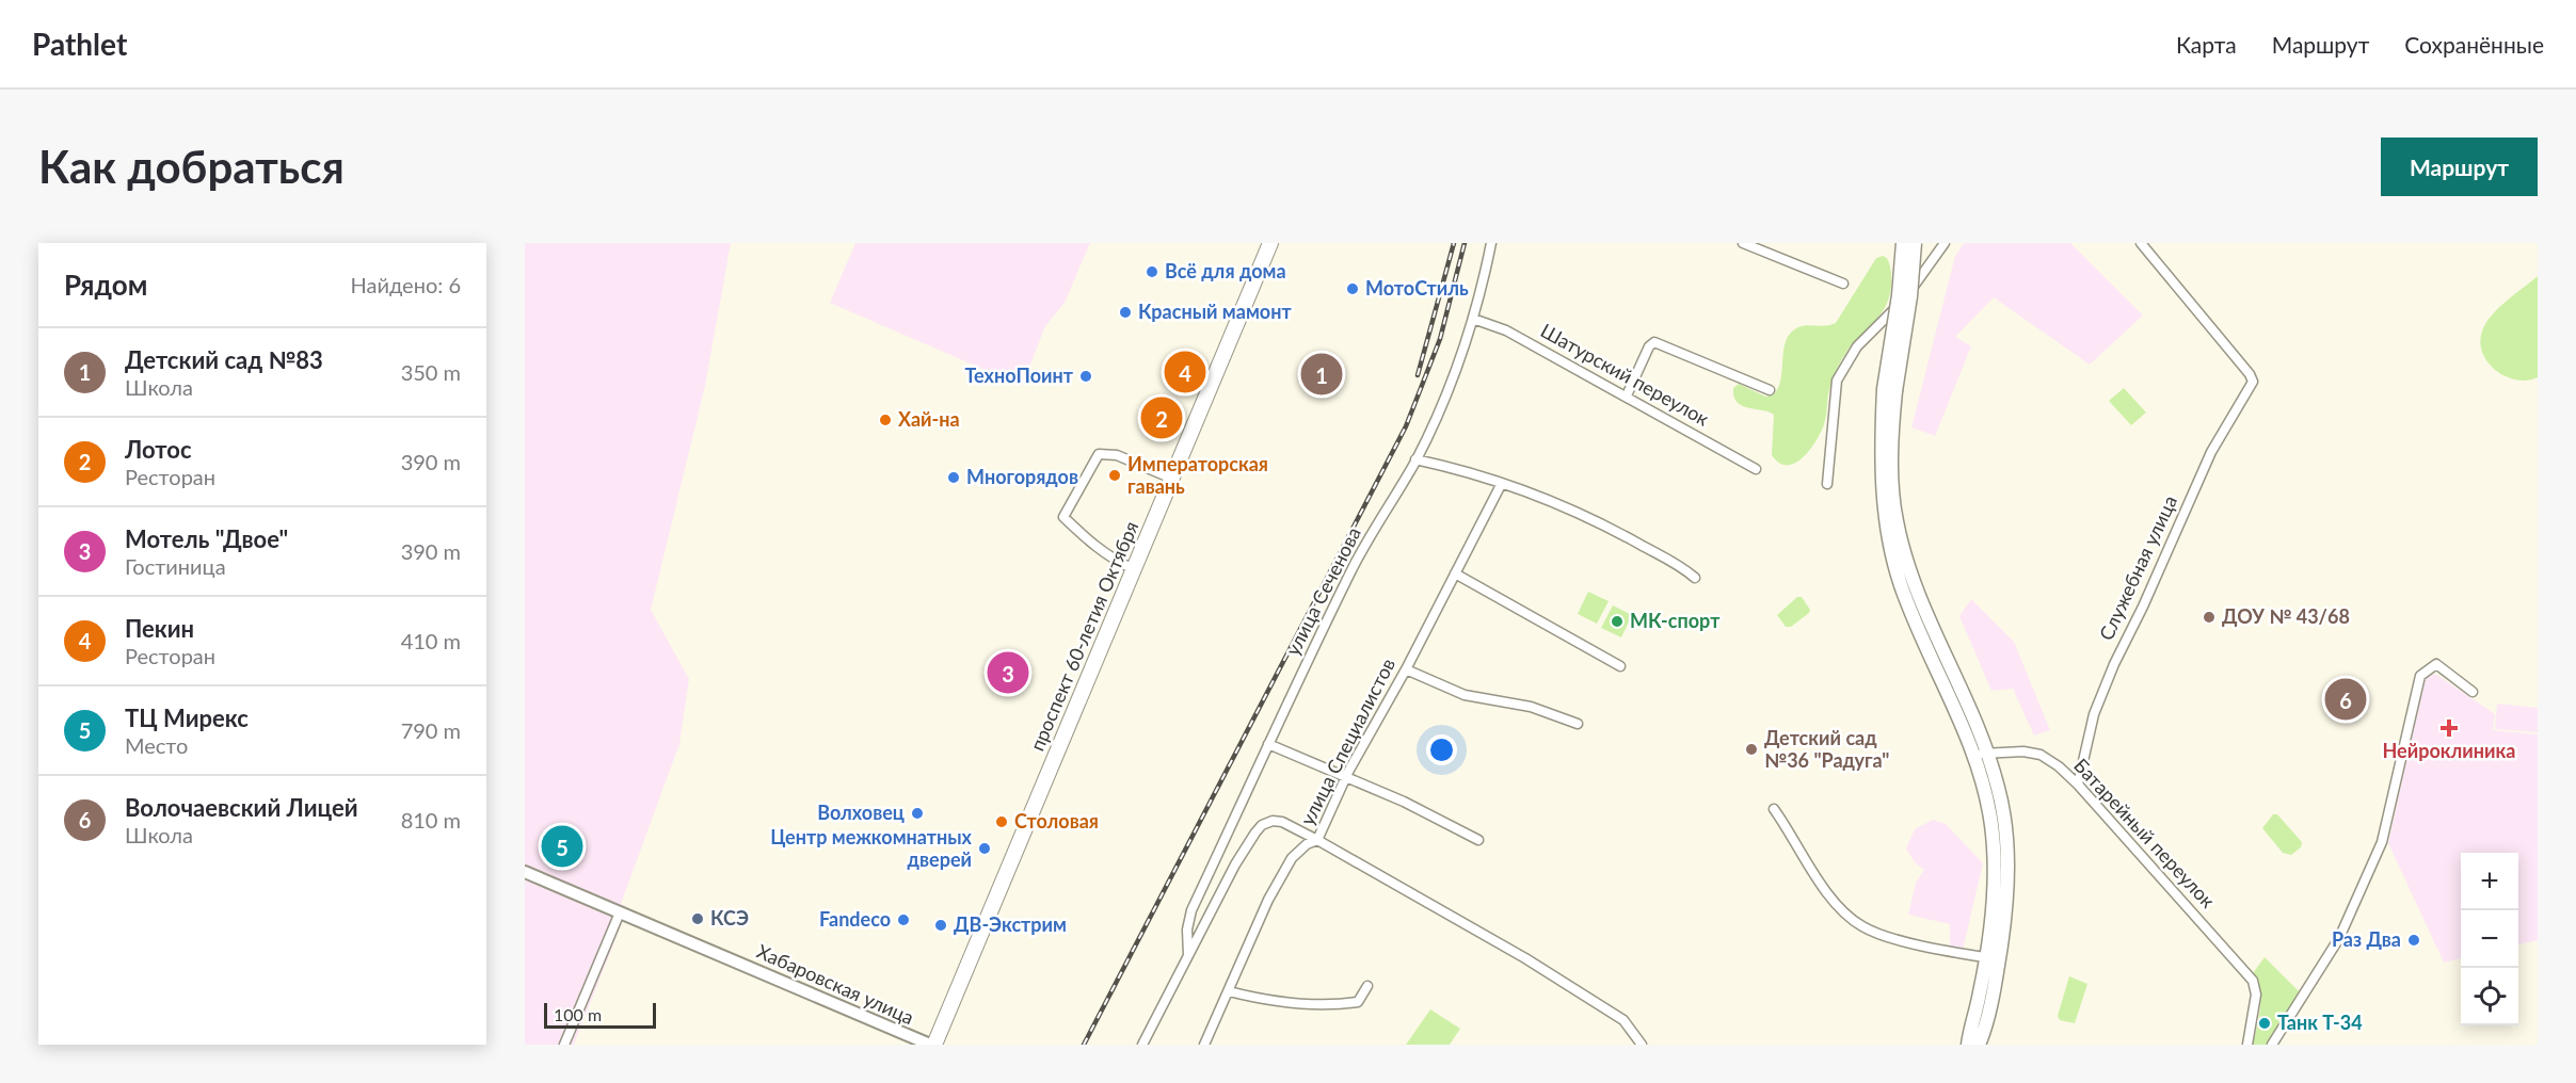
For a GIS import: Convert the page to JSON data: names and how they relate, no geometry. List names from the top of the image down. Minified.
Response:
{"streets":{"highway":["проспект 60-летия Октября"],"street":["Шатурский переулок","Служебная улица","улица Сеченова","улица Специалистов","Батарейный переулок","Хабаровская улица"]},"crossings":[["Шатурский переулок","улица Сеченова"],["Служебная улица","Батарейный переулок"],["улица Сеченова","улица Специалистов"],["проспект 60-летия Октября","Хабаровская улица"]],"places":{"other":["Всё для дома","МотоСтиль","Красный мамонт","ТехноПоинт","Хай-на","Императорская гавань","Многорядов","ДОУ № 43/68","МК-спорт","Детский сад №36 \"Радуга\"","Волховец","Столовая","Центр межкомнатных дверей","КСЭ","Fandeco","ДВ-Экстрим","Раз Два","Танк Т-34"],"health":["Нейроклиника"]},"scale_bar":"100 m","page":{"header":"Pathlet","nav":["Карта","Маршрут","Сохранённые"],"buttons":"Маршрут","title":"Как добраться","heading":["Рядом","Найдено: 6"],"list":[{"mark":"1","name":"Детский сад №83","note":"Школа","value":"350 m"},{"mark":"2","name":"Лотос","note":"Ресторан","value":"390 m"},{"mark":"3","name":"Мотель \"Двое\"","note":"Гостиница","value":"390 m"},{"mark":"4","name":"Пекин","note":"Ресторан","value":"410 m"},{"mark":"5","name":"ТЦ Мирекс","note":"Место","value":"790 m"},{"mark":"6","name":"Волочаевский Лицей","note":"Школа","value":"810 m"}],"pins":["4","1","2","3","6","5"],"map_buttons":["+","−"],"scale":"100 m"}}
